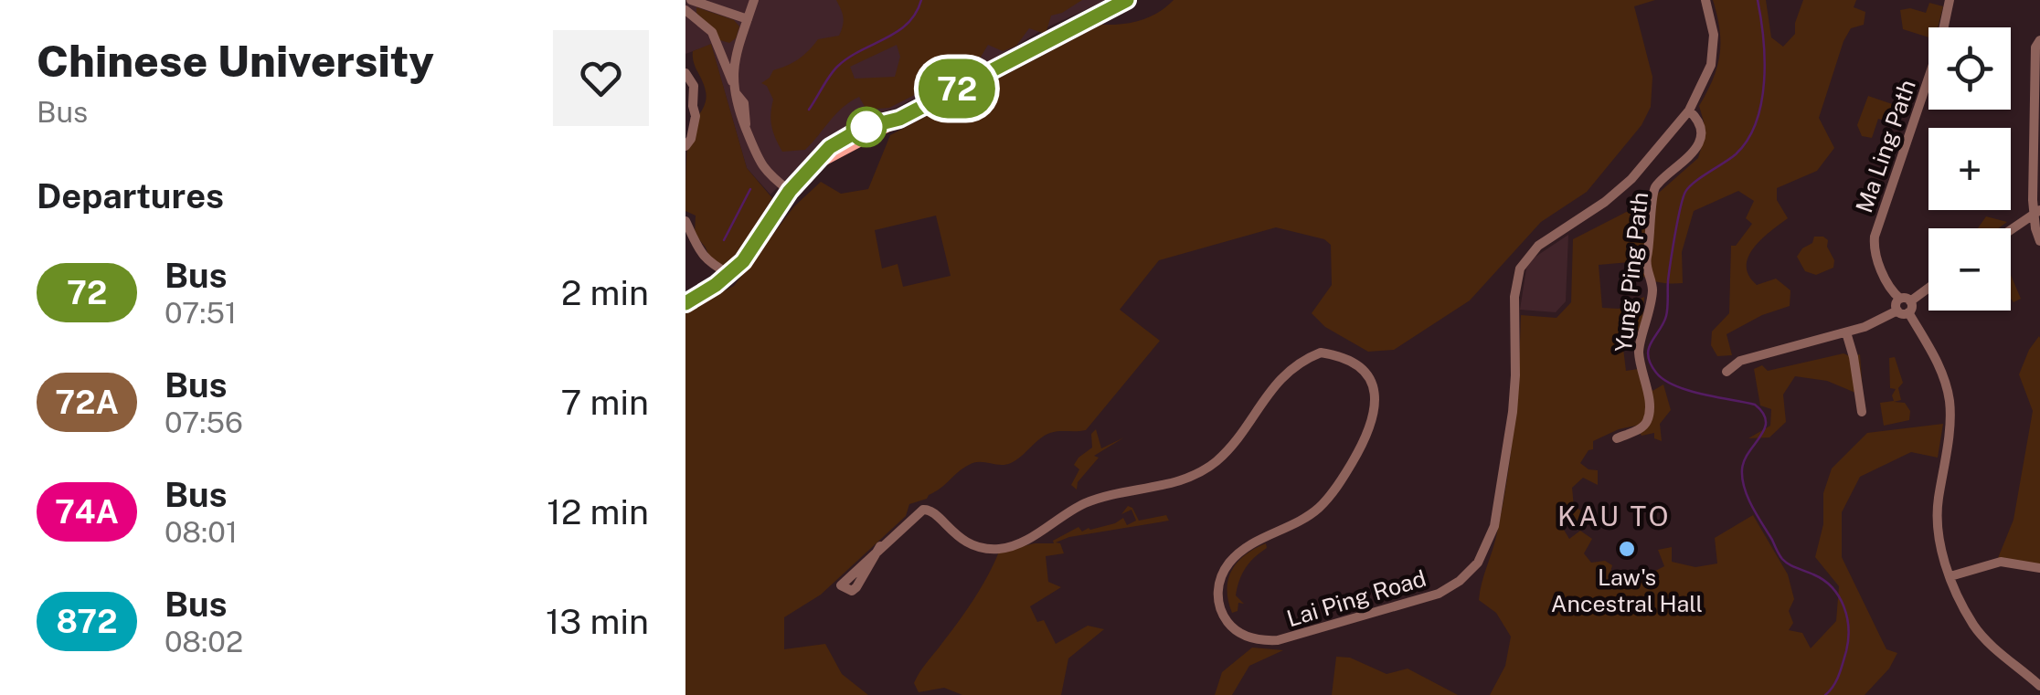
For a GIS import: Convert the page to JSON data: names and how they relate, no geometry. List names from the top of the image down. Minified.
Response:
{"streets":{"street":["Ma Ling Path","Yung Ping Path","Lai Ping Road"]},"crossings":[["Yung Ping Path","Lai Ping Road"]],"districts":["KAU TO"],"places":["Law's Ancestral Hall"],"lines":["bus line 72"],"page":{"heading":[["Chinese University","Bus"],"Departures"],"on_map":"72","map_buttons":["+","−"],"list":[{"mark":"72","name":"Bus","note":"07:51","value":"2 min"},{"mark":"72A","name":"Bus","note":"07:56","value":"7 min"},{"mark":"74A","name":"Bus","note":"08:01","value":"12 min"},{"mark":"872","name":"Bus","note":"08:02","value":"13 min"}]}}
